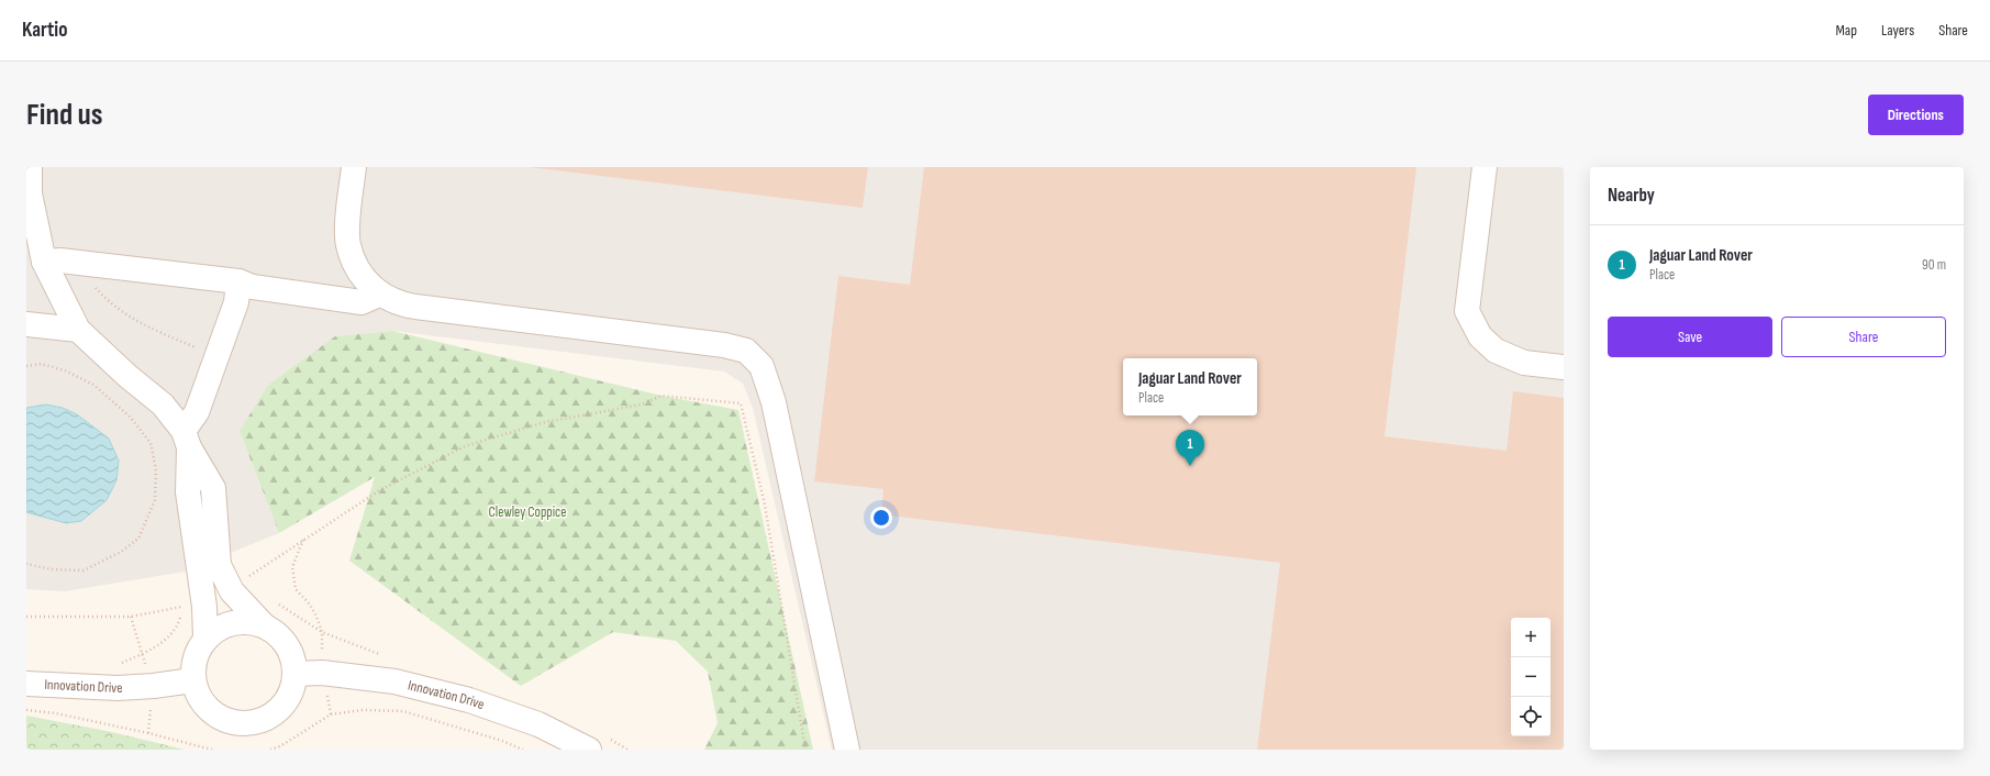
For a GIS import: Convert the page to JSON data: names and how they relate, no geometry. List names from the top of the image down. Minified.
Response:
{"streets":{"street":["Innovation Drive"]},"parks":["Clewley Coppice"],"page":{"header":"Kartio","nav":["Map","Layers","Share"],"buttons":["Directions",["Save","Share"]],"title":"Find us","heading":"Nearby","list":[{"mark":"1","name":"Jaguar Land Rover","note":"Place","value":"90 m"}],"popup":["Jaguar Land Rover","Place"],"pins":"1","map_buttons":["+","−"]}}
